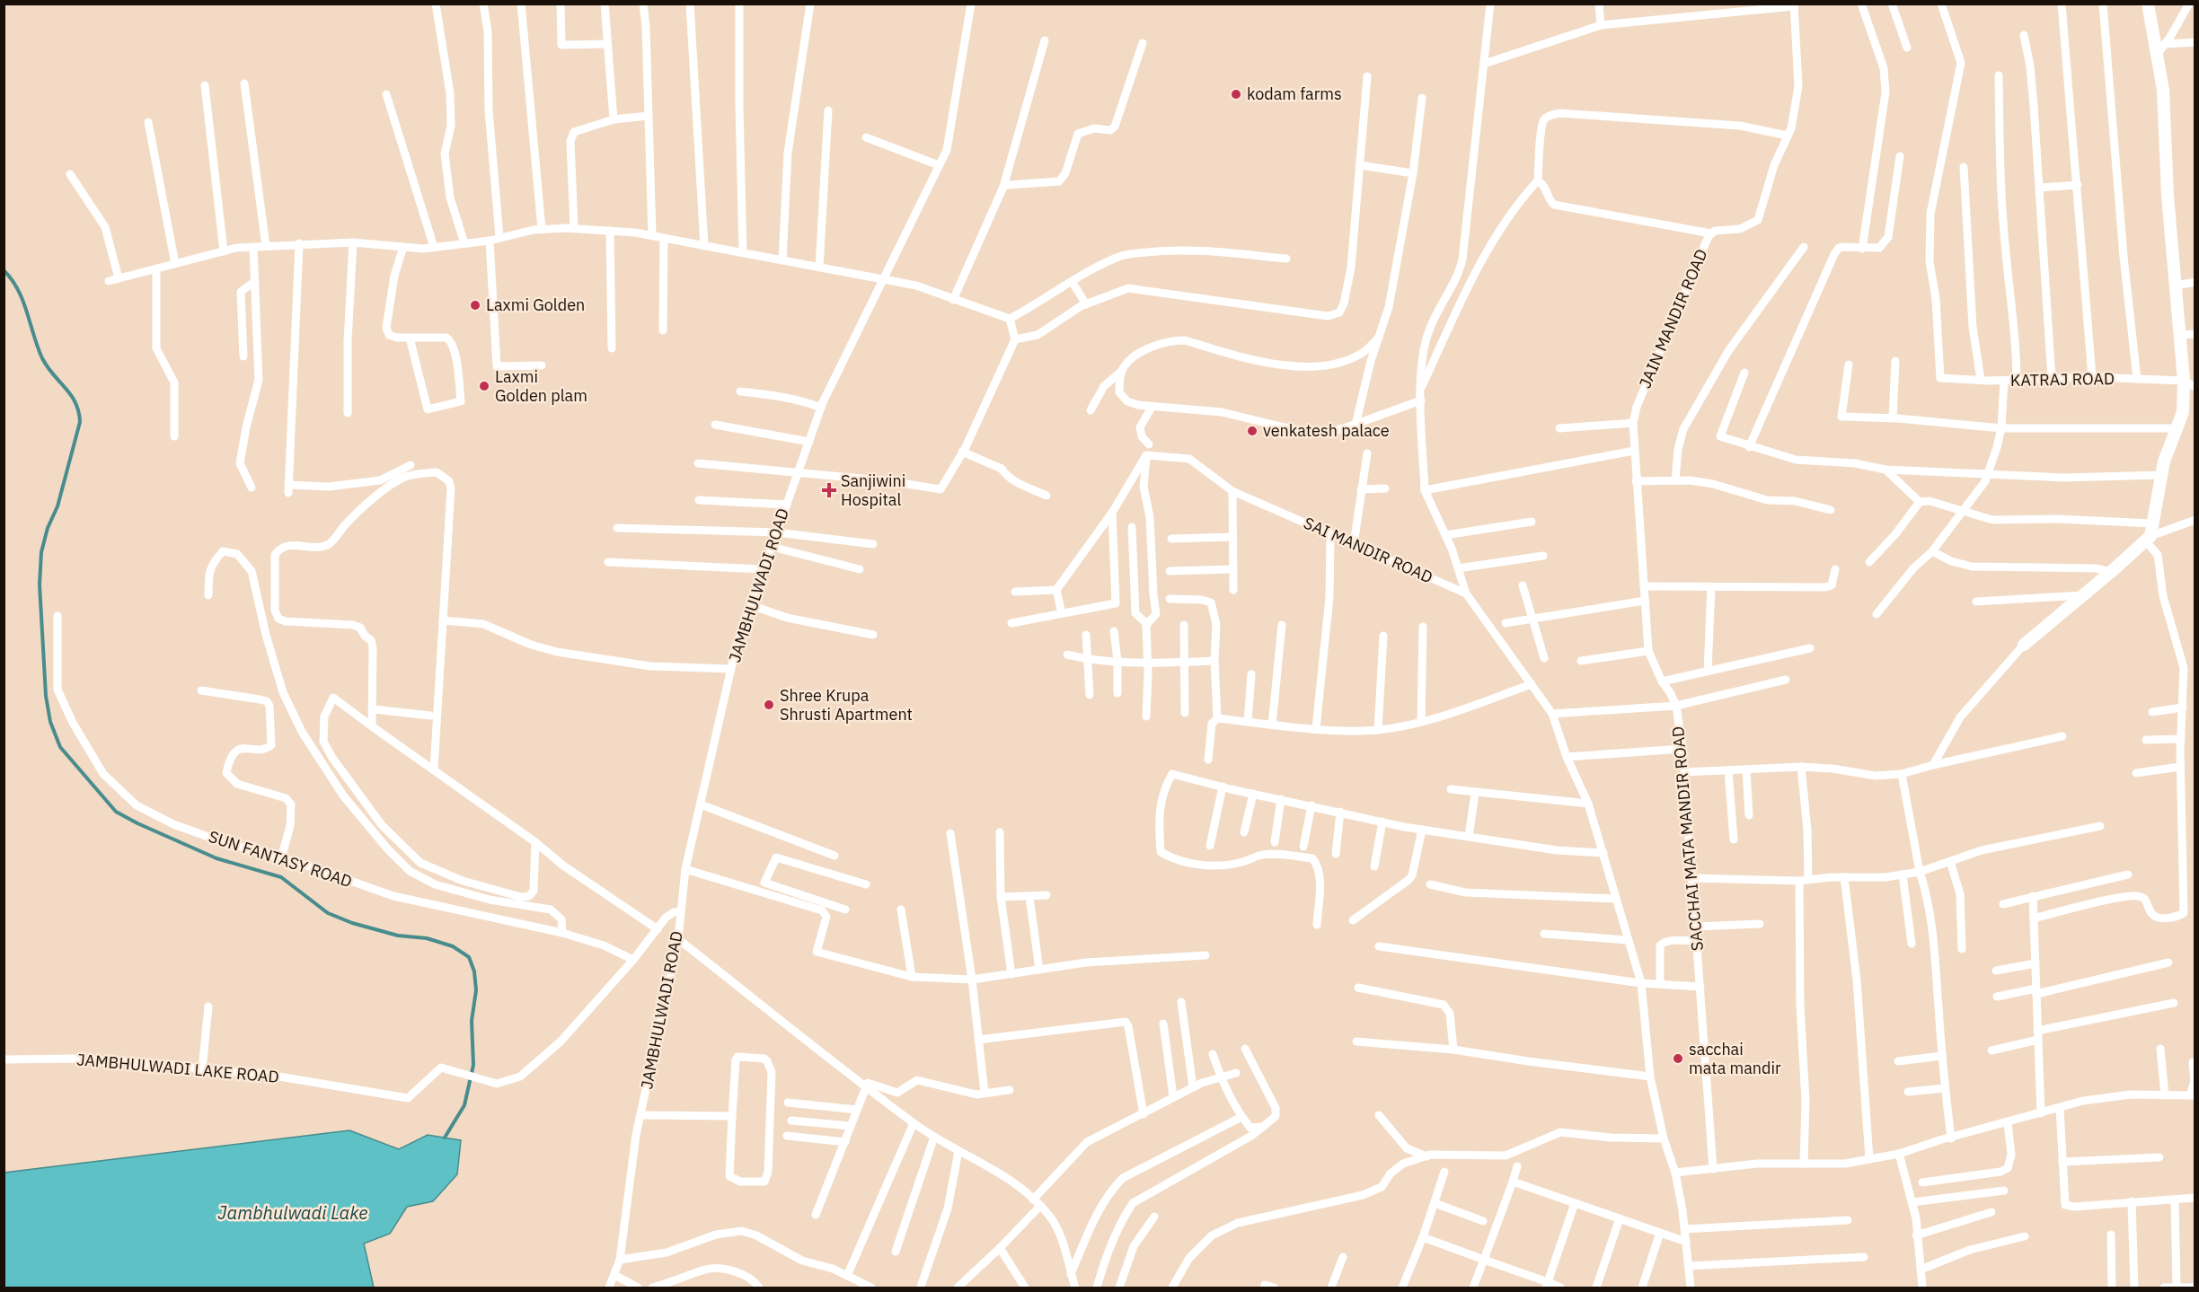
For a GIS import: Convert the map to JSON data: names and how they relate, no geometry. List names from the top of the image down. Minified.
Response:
{"streets":{"street":["JAIN MANDIR ROAD","KATRAJ ROAD","SAI MANDIR ROAD","JAMBHULWADI ROAD","SACCHAI MATA MANDIR ROAD","SUN FANTASY ROAD","JAMBHULWADI LAKE ROAD"]},"crossings":[["JAIN MANDIR ROAD","SACCHAI MATA MANDIR ROAD"],["JAMBHULWADI ROAD","JAMBHULWADI LAKE ROAD"],["SUN FANTASY ROAD","JAMBHULWADI LAKE ROAD"]],"water":["Jambhulwadi Lake"],"places":{"other":["kodam farms","Laxmi Golden","Laxmi Golden plam","venkatesh palace","Shree Krupa Shrusti Apartment","sacchai mata mandir"],"health":["Sanjiwini Hospital"]}}
